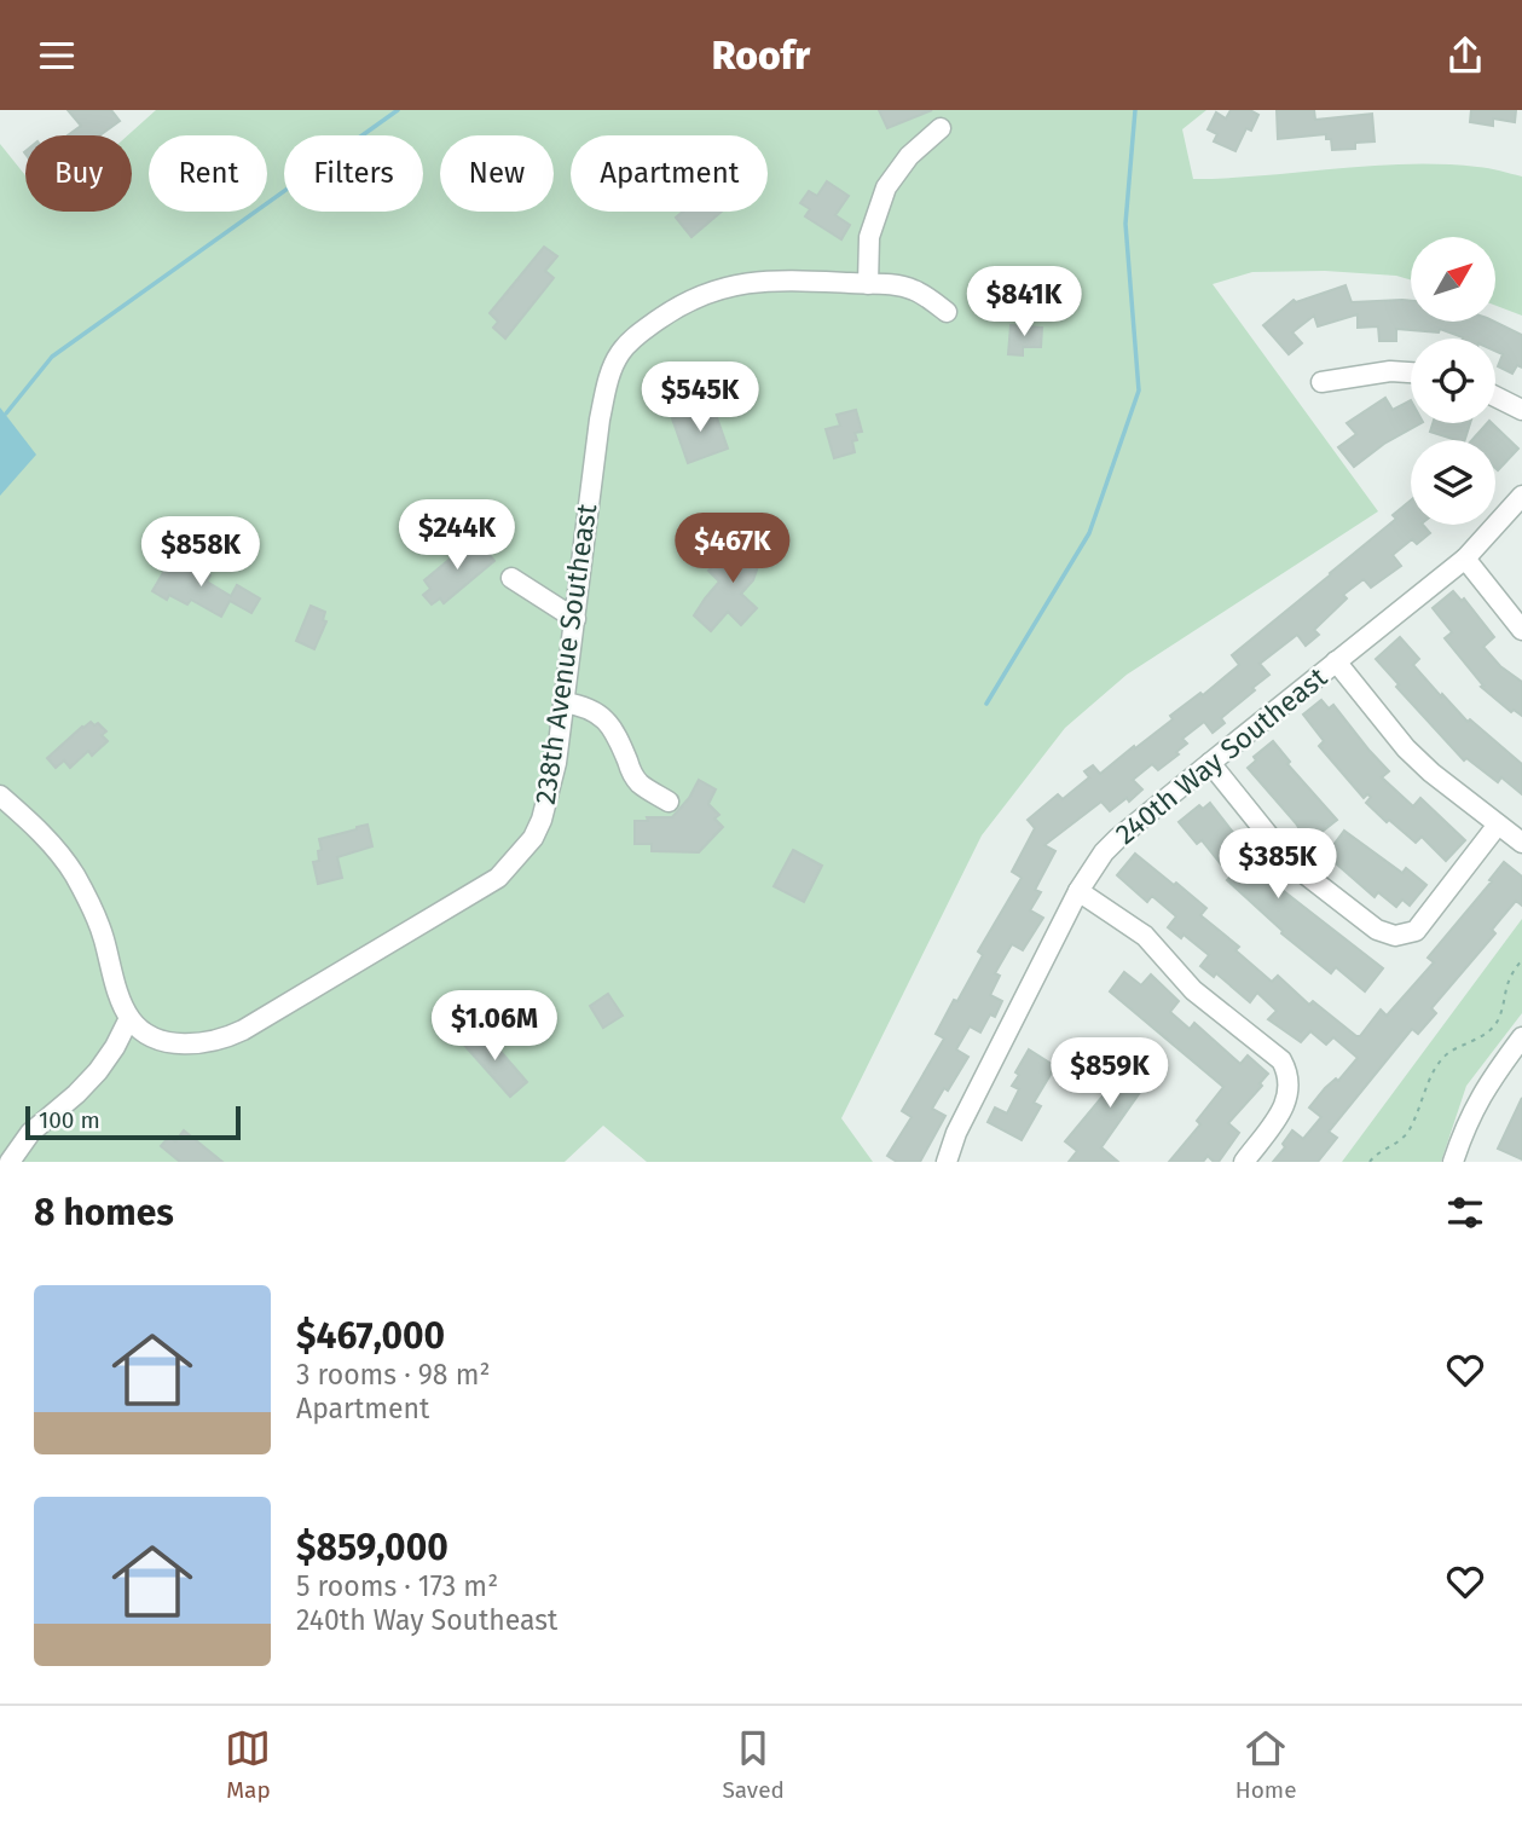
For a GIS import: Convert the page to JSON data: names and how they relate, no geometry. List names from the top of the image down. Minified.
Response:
{"streets":{"street":["238th Avenue Southeast","240th Way Southeast"]},"scale_bar":"100 m","north":"top right","page":{"header":"Roofr","chip":["Buy","Rent","Filters","New","Apartment"],"price":["$841K","$545K","$244K","$467K","$858K","$385K","$1.06M","$859K"],"scale":"100 m","heading":"8 homes","list":[{"name":"$467,000","note":"3 rooms · 98 m² · Apartment"},{"name":"$859,000","note":"5 rooms · 173 m² · 240th Way Southeast"}],"tabs":["Map","Saved","Home"]}}
